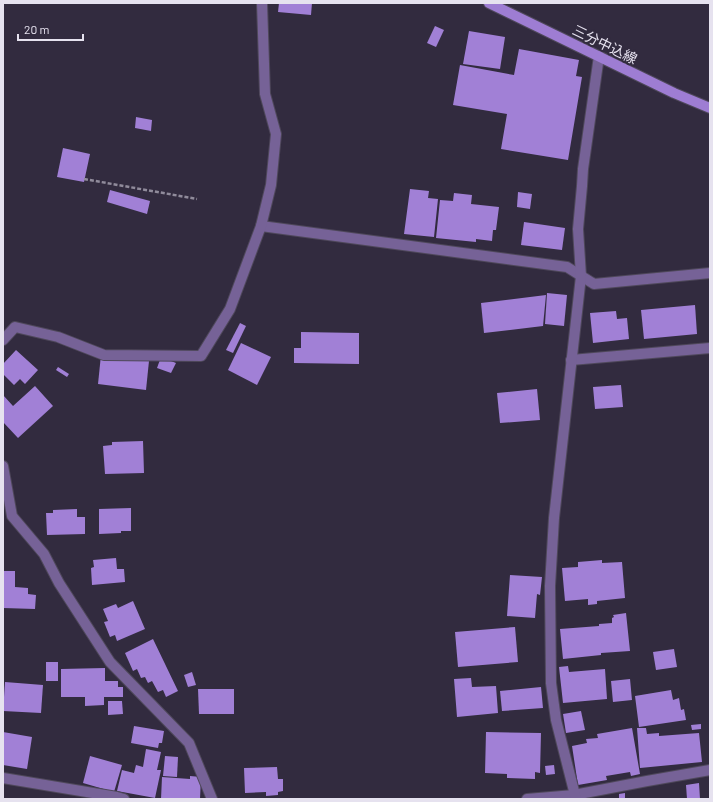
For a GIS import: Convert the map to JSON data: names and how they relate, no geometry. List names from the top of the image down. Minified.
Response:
{"streets":{"main road":["三分中込線"]},"scale_bar":"20 m"}
